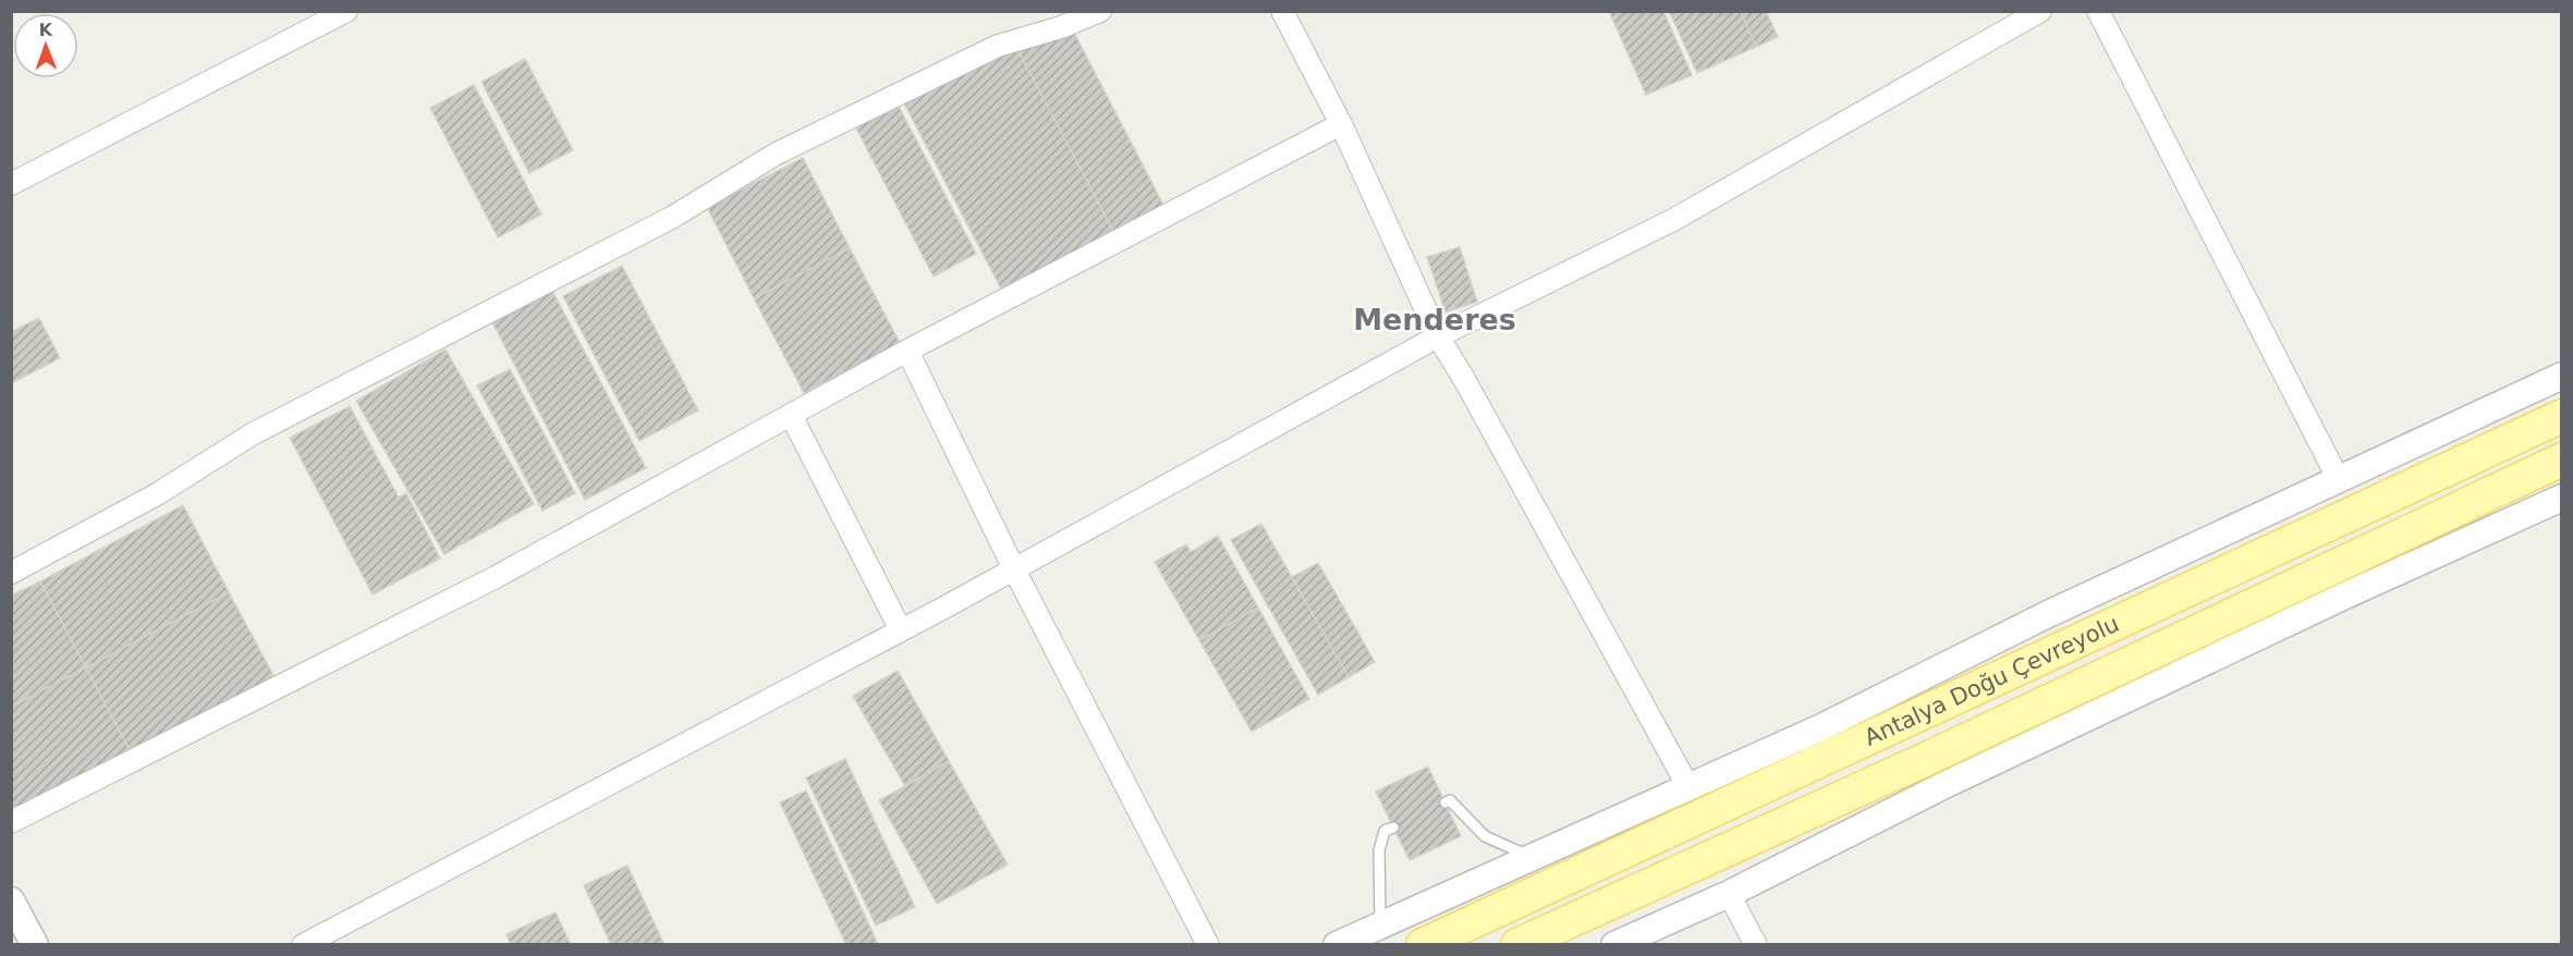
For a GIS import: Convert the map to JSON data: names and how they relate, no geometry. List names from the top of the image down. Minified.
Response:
{"streets":{"main road":["Antalya Doğu Çevreyolu"]},"districts":["Menderes"],"north":"top"}
